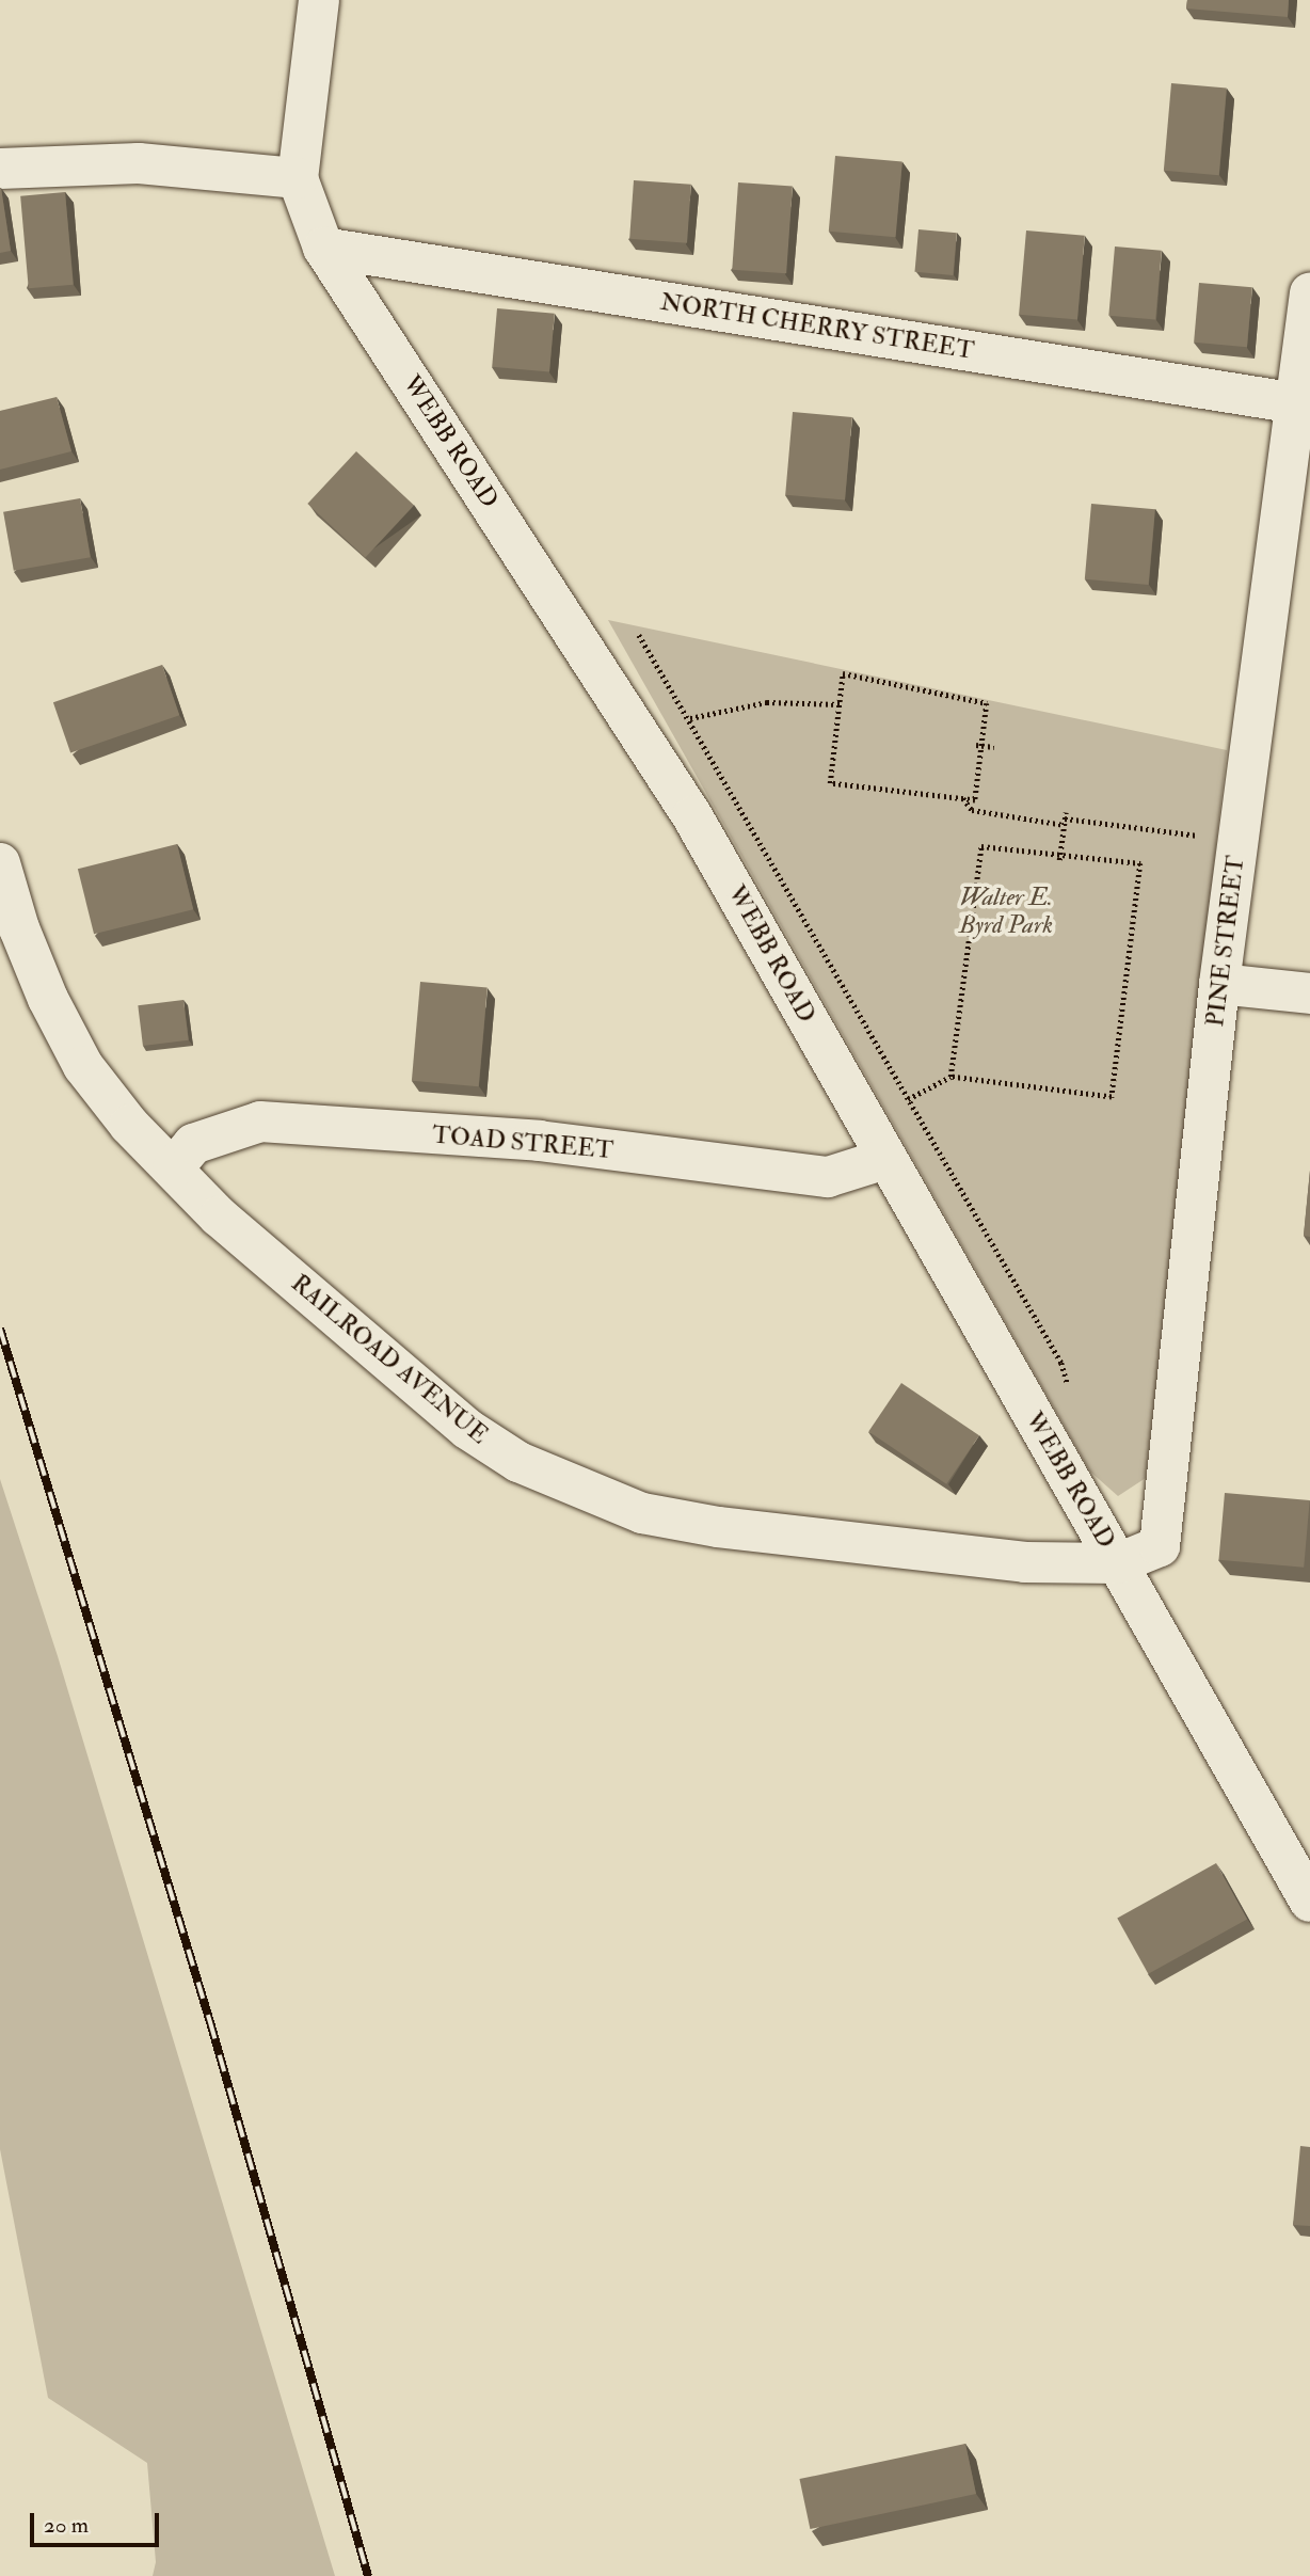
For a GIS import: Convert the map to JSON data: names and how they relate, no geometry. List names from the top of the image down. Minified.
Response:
{"streets":{"street":["NORTH CHERRY STREET","WEBB ROAD","PINE STREET","TOAD STREET","RAILROAD AVENUE"]},"crossings":[["NORTH CHERRY STREET","WEBB ROAD"],["NORTH CHERRY STREET","PINE STREET"],["WEBB ROAD","PINE STREET"],["WEBB ROAD","TOAD STREET"],["WEBB ROAD","RAILROAD AVENUE"],["PINE STREET","RAILROAD AVENUE"],["TOAD STREET","RAILROAD AVENUE"]],"parks":["Walter E. Byrd Park"],"scale_bar":"20 m"}
